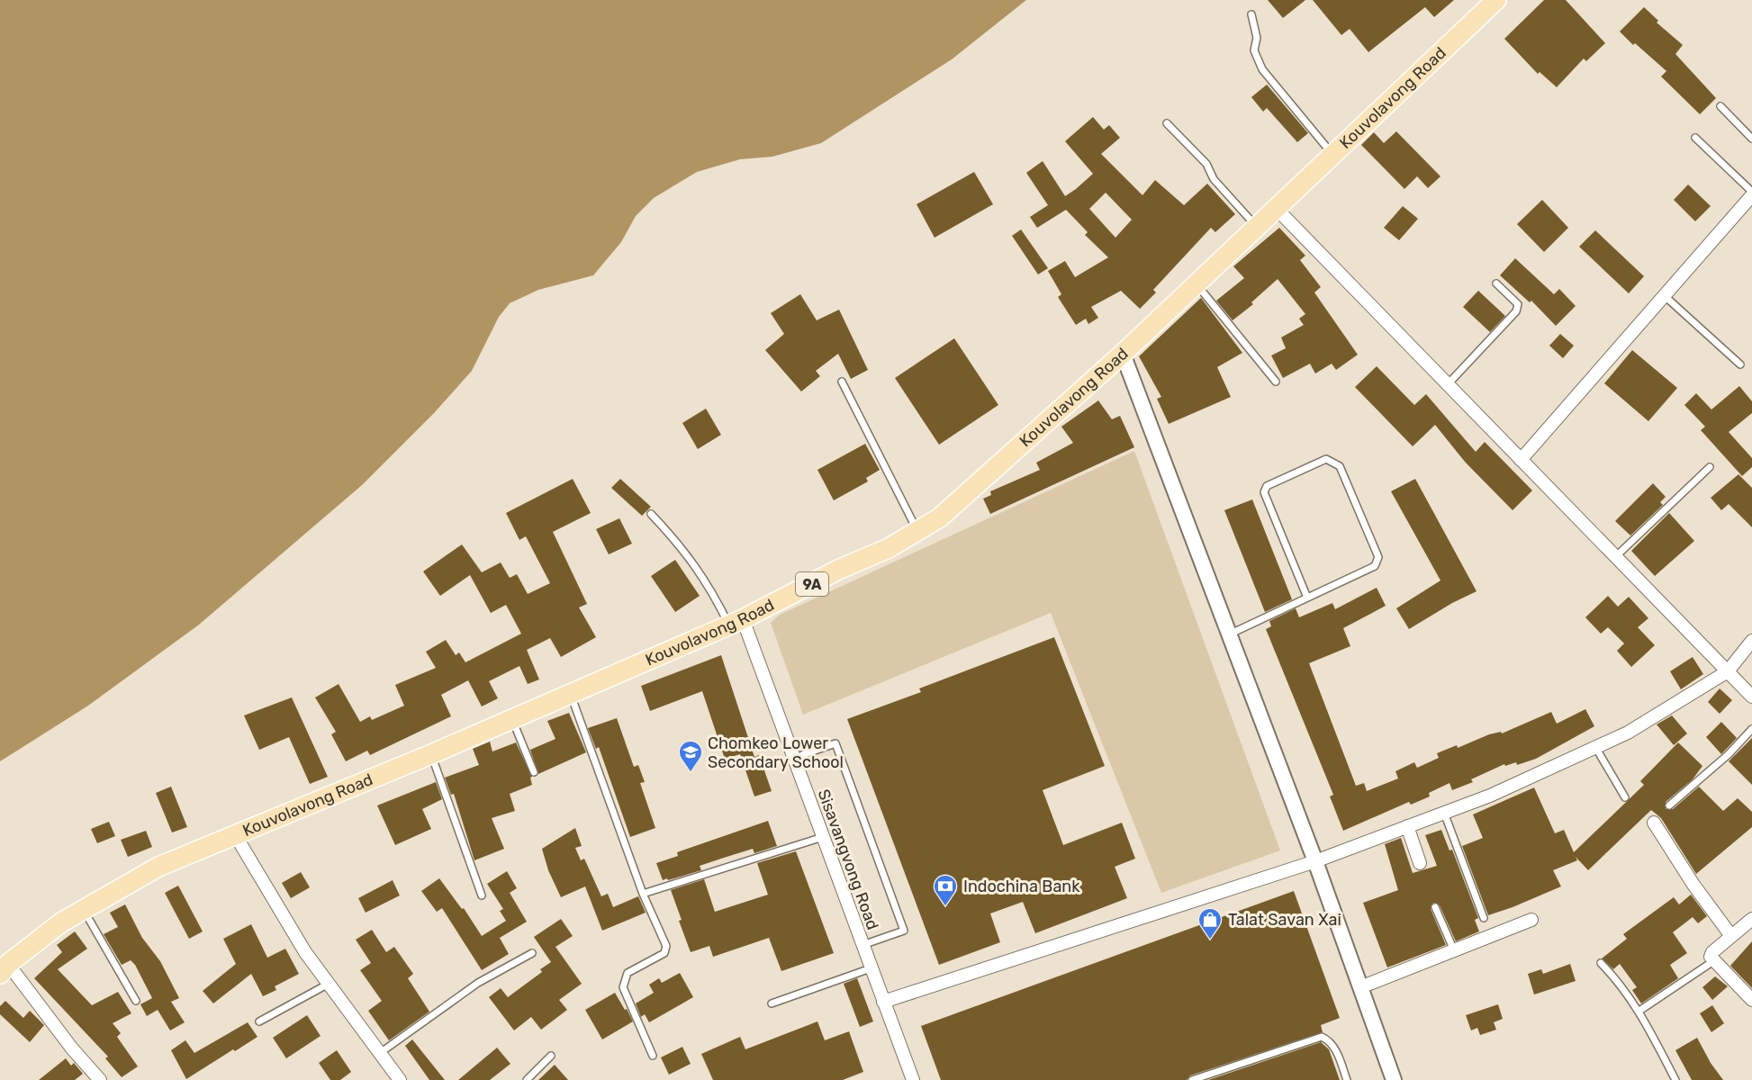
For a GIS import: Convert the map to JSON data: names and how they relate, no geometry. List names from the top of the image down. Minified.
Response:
{"streets":{"main road":["Kouvolavong Road","9A"],"street":["Sisavangvong Road"]},"crossings":[["Kouvolavong Road","Sisavangvong Road"]],"places":{"school or university":["Chomkeo Lower Secondary School"],"bank":["Indochina Bank"],"shop":["Talat Savan Xai"]}}
